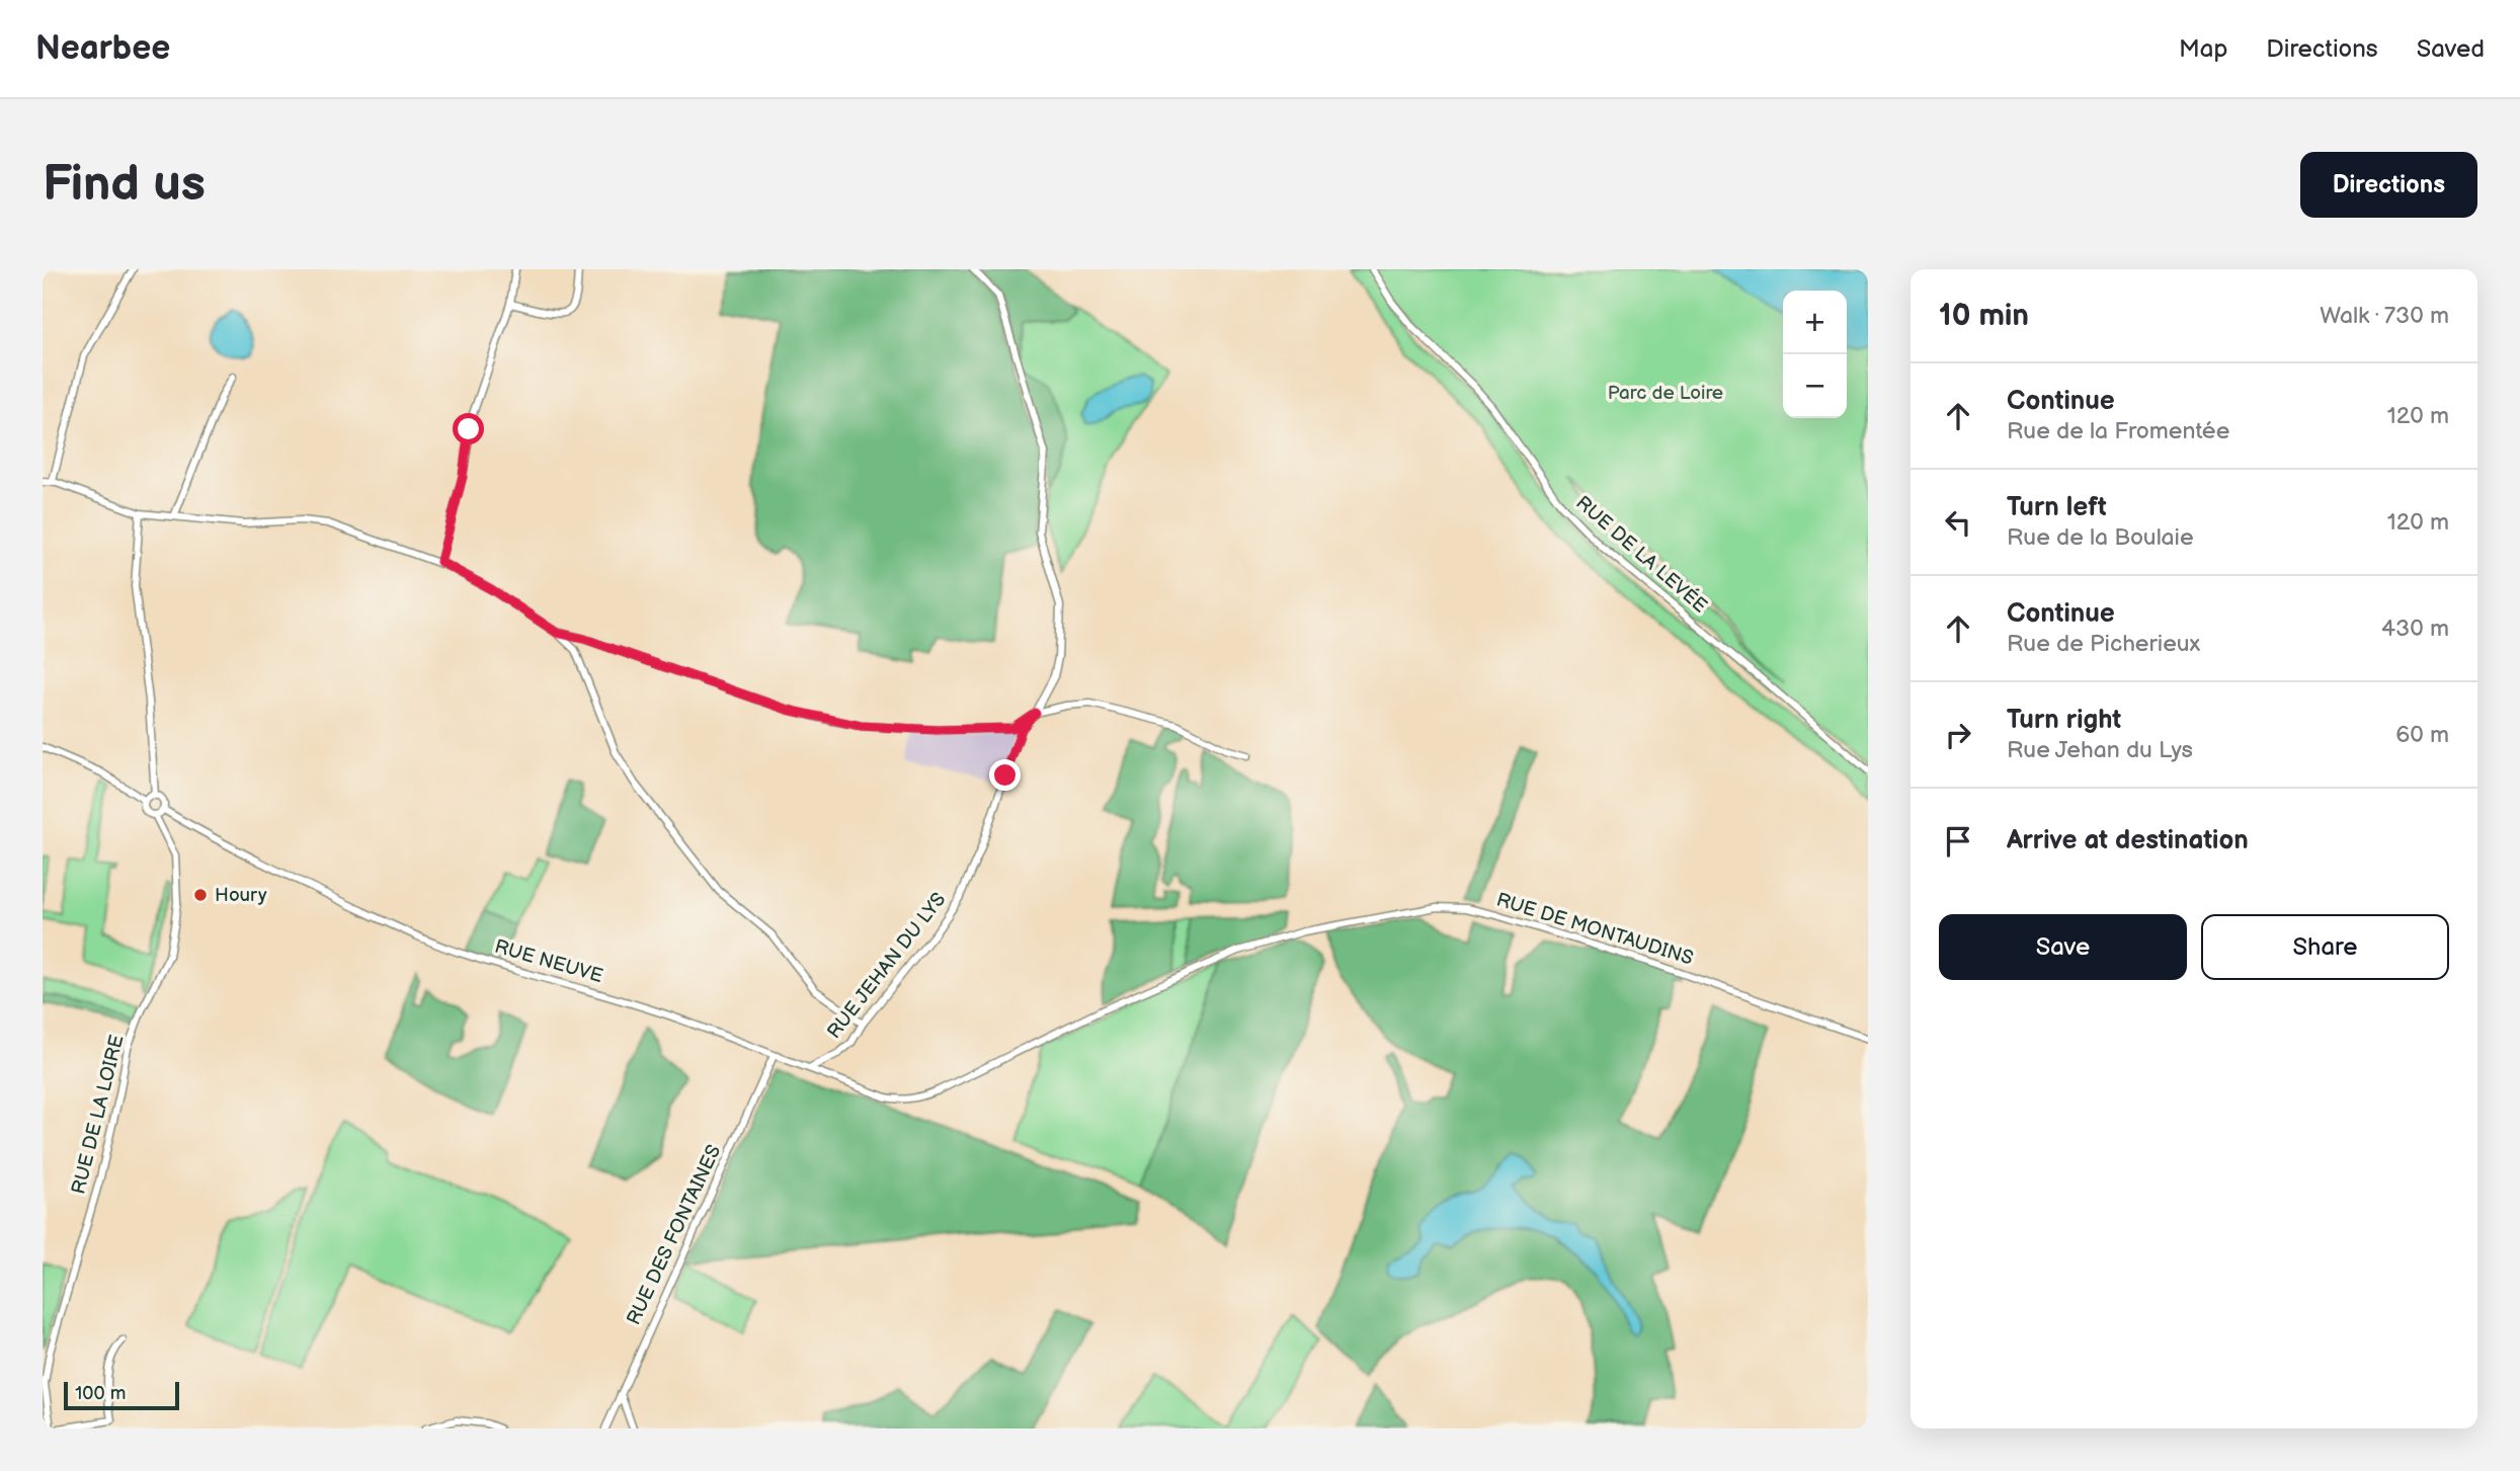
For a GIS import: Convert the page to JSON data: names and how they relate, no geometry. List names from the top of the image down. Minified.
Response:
{"streets":{"street":["RUE DE LA LEVÉE","RUE DE MONTAUDINS","RUE NEUVE","RUE JEHAN DU LYS","RUE DE LA LOIRE","RUE DES FONTAINES"]},"crossings":[["RUE DE MONTAUDINS","RUE NEUVE"],["RUE NEUVE","RUE JEHAN DU LYS"],["RUE NEUVE","RUE DE LA LOIRE"],["RUE NEUVE","RUE DES FONTAINES"]],"parks":["Parc de Loire"],"places":["Houry"],"scale_bar":"100 m","page":{"header":"Nearbee","nav":["Map","Directions","Saved"],"buttons":["Directions",["Save","Share"]],"title":"Find us","heading":["10 min","Walk · 730 m"],"map_buttons":["+","−"],"list":[["Continue","Rue de la Fromentée","120 m"],["Turn left","Rue de la Boulaie","120 m"],["Continue","Rue de Picherieux","430 m"],["Turn right","Rue Jehan du Lys","60 m"],"Arrive at destination"],"scale":"100 m"}}
